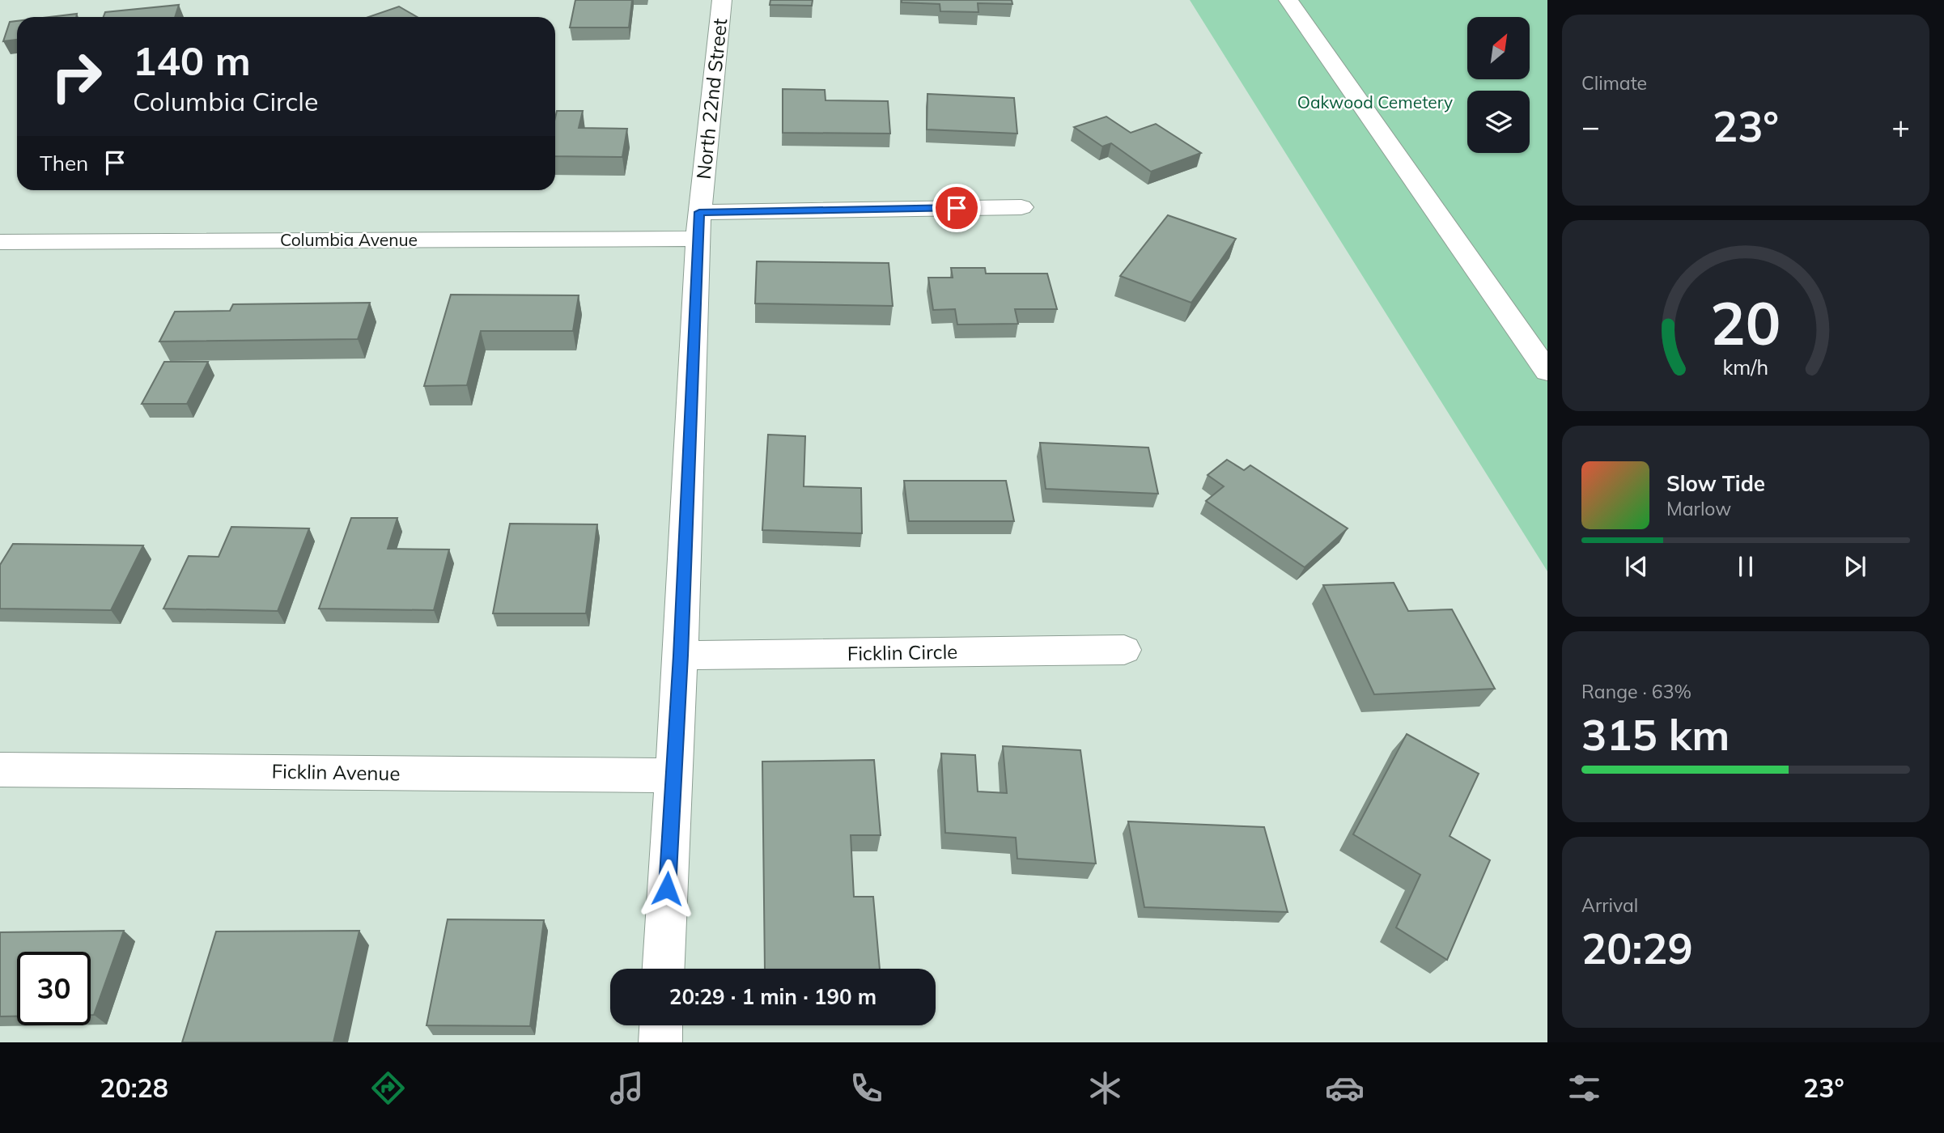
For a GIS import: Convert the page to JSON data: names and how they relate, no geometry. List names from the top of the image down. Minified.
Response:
{"streets":{"street":["North 22nd Street","Columbia Avenue","Ficklin Circle","Ficklin Avenue"]},"crossings":[["North 22nd Street","Columbia Avenue"],["North 22nd Street","Ficklin Circle"],["North 22nd Street","Ficklin Avenue"]],"parks":["Oakwood Cemetery"],"north":"top right","page":{"tile":["Climate",["Range · 63%","315 km"],["Arrival","20:29"]],"turn":["140 m","Columbia Circle"],"heat":["−","23°","+"],"then":"Then","song":["Slow Tide","Marlow"],"limit":"30","trip":"20:29 · 1 min · 190 m","tabs":["20:28","23°"],"gauge":["20","km/h"]}}
